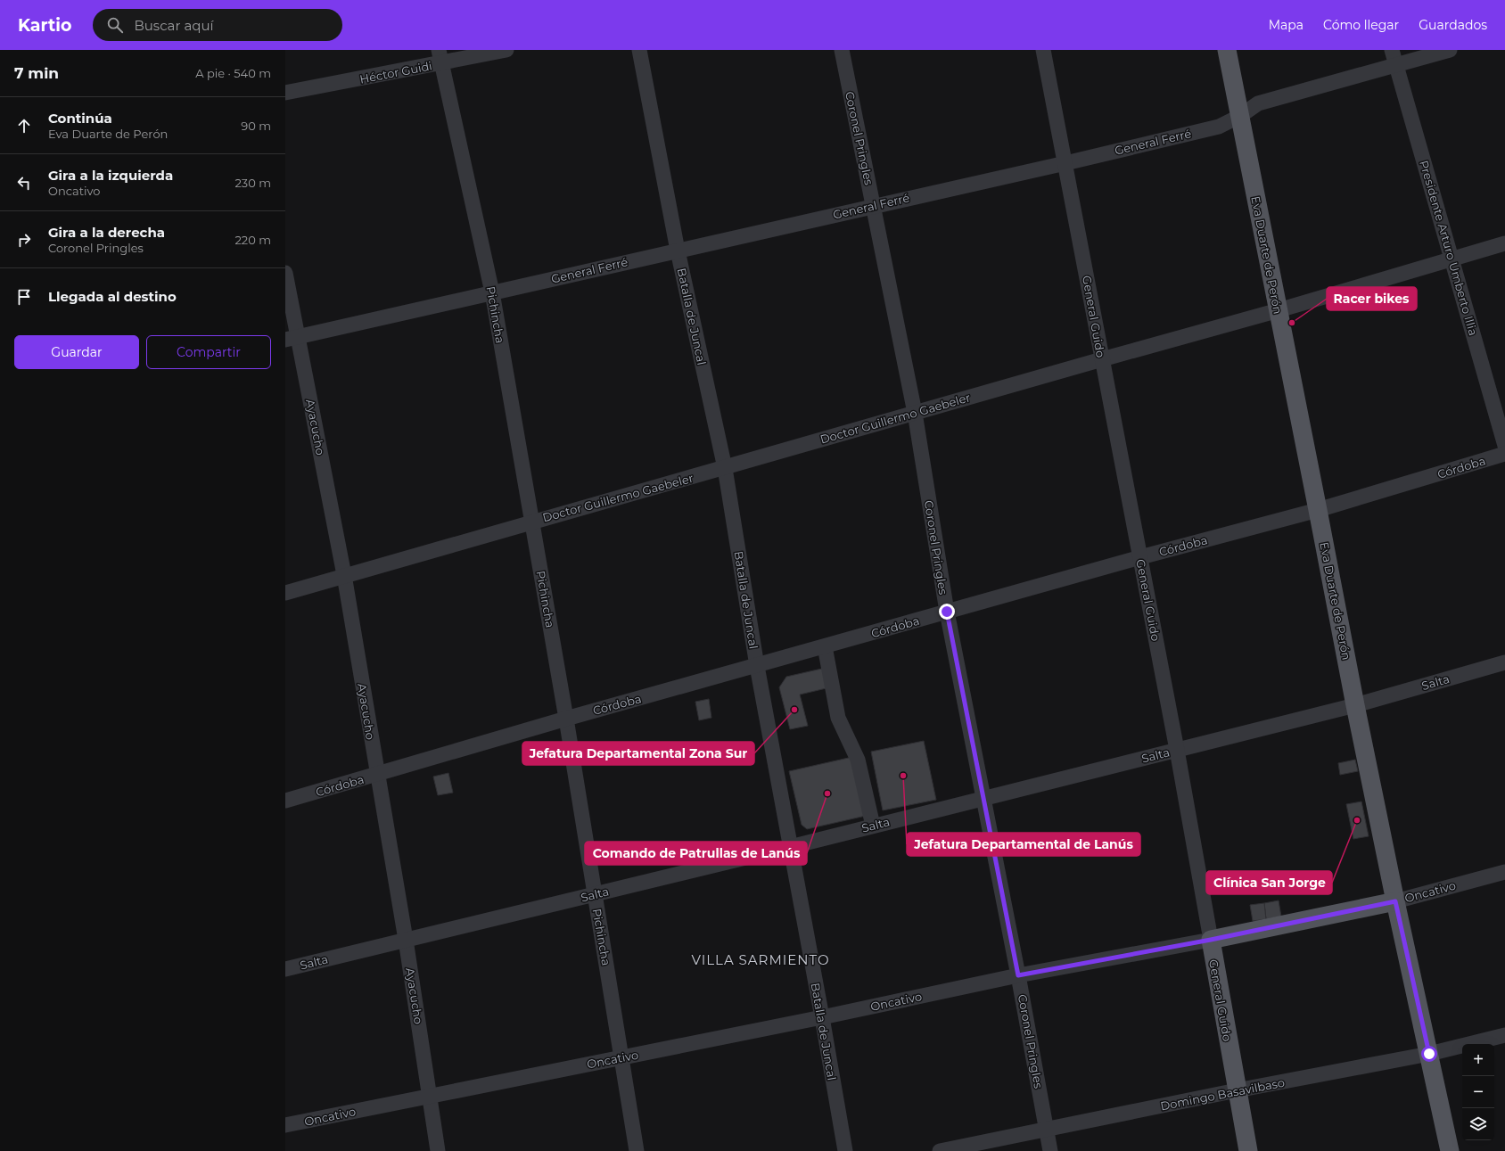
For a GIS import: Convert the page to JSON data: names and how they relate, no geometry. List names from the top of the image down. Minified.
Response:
{"streets":{"main road":["Eva Duarte de Perón","General Guido","Oncativo"],"street":["Héctor Guidi","Coronel Pringles","General Ferré","Presidente Arturo Umberto Illia","Pichincha","Batalla de Juncal","Doctor Guillermo Gaebeler","Ayacucho","Córdoba","Salta","Domingo Basavilbaso"]},"crossings":[["Héctor Guidi","Pichincha"],["Coronel Pringles","General Ferré"],["Coronel Pringles","Doctor Guillermo Gaebeler"],["Coronel Pringles","Córdoba"],["Coronel Pringles","Salta"],["Coronel Pringles","Oncativo"],["Coronel Pringles","Domingo Basavilbaso"],["General Ferré","Presidente Arturo Umberto Illia"],["General Ferré","Eva Duarte de Perón"],["General Ferré","Pichincha"],["General Ferré","Batalla de Juncal"],["General Ferré","General Guido"],["General Ferré","Ayacucho"],["Presidente Arturo Umberto Illia","Doctor Guillermo Gaebeler"],["Eva Duarte de Perón","Doctor Guillermo Gaebeler"],["Eva Duarte de Perón","Córdoba"],["Eva Duarte de Perón","Salta"],["Eva Duarte de Perón","Oncativo"],["Eva Duarte de Perón","Domingo Basavilbaso"],["Pichincha","Doctor Guillermo Gaebeler"],["Pichincha","Córdoba"],["Pichincha","Salta"],["Pichincha","Oncativo"],["Batalla de Juncal","Doctor Guillermo Gaebeler"],["Batalla de Juncal","Córdoba"],["Batalla de Juncal","Salta"],["Batalla de Juncal","Oncativo"],["General Guido","Doctor Guillermo Gaebeler"],["General Guido","Córdoba"],["General Guido","Salta"],["General Guido","Oncativo"],["General Guido","Domingo Basavilbaso"],["Doctor Guillermo Gaebeler","Ayacucho"],["Ayacucho","Córdoba"],["Ayacucho","Salta"],["Ayacucho","Oncativo"]],"districts":["VILLA SARMIENTO"],"places":["Racer bikes","Jefatura Departamental Zona Sur","Jefatura Departamental de Lanús","Comando de Patrullas de Lanús","Clínica San Jorge"],"page":{"header":"Kartio","search":"Buscar aquí","nav":["Mapa","Cómo llegar","Guardados"],"heading":["7 min","A pie · 540 m"],"list":[["Continúa","Eva Duarte de Perón","90 m"],["Gira a la izquierda","Oncativo","230 m"],["Gira a la derecha","Coronel Pringles","220 m"],"Llegada al destino"],"buttons":["Guardar","Compartir"],"map_buttons":["+","−"]}}
